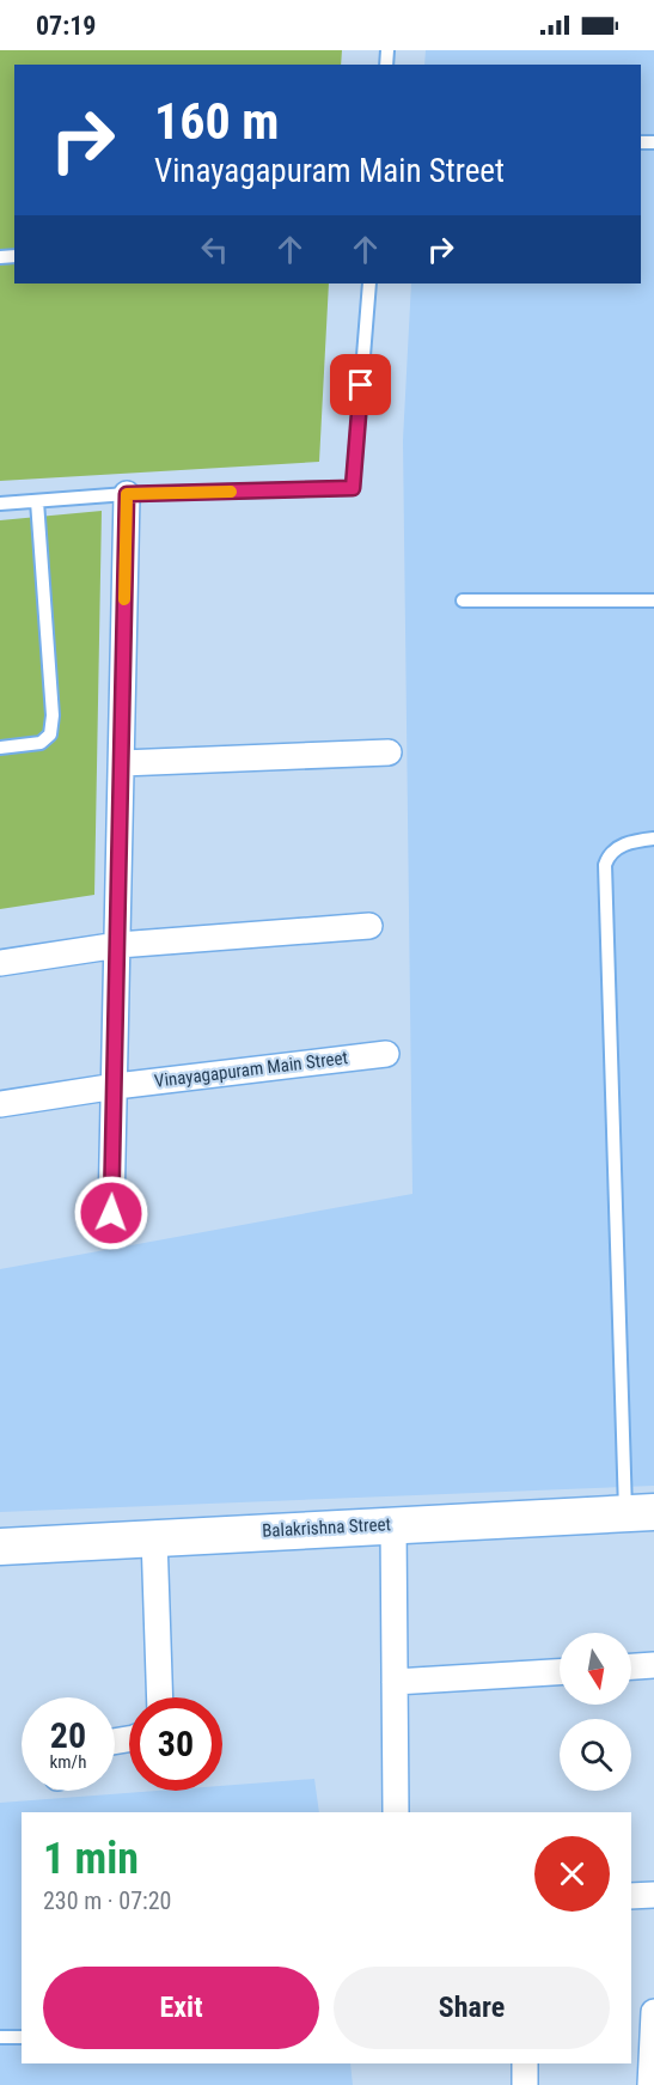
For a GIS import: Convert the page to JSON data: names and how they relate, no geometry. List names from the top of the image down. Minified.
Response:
{"streets":{"street":["Vinayagapuram Main Street","Balakrishna Street"]},"north":"bottom","page":{"status":"07:19","turn":["160 m","Vinayagapuram Main Street"],"speed":"20 km/h","limit":"30","heading":["1 min","230 m · 07:20"],"buttons":["Exit","Share"]}}
